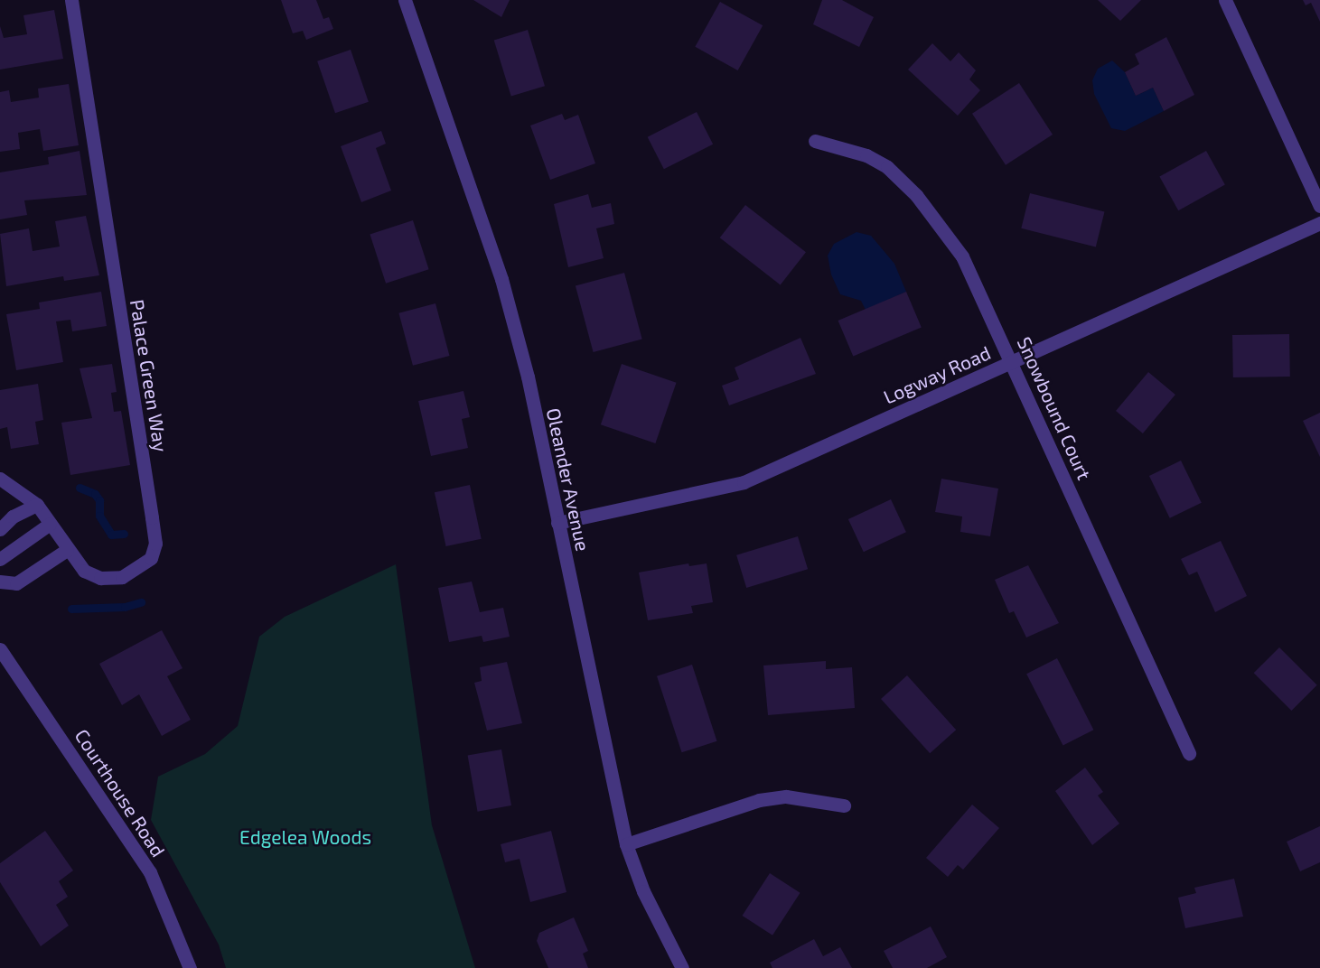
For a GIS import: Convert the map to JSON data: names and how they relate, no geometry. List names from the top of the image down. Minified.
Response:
{"streets":{"street":["Logway Road","Palace Green Way","Snowbound Court","Oleander Avenue","Courthouse Road"]},"crossings":[["Logway Road","Snowbound Court"],["Logway Road","Oleander Avenue"]],"parks":["Edgelea Woods"]}
